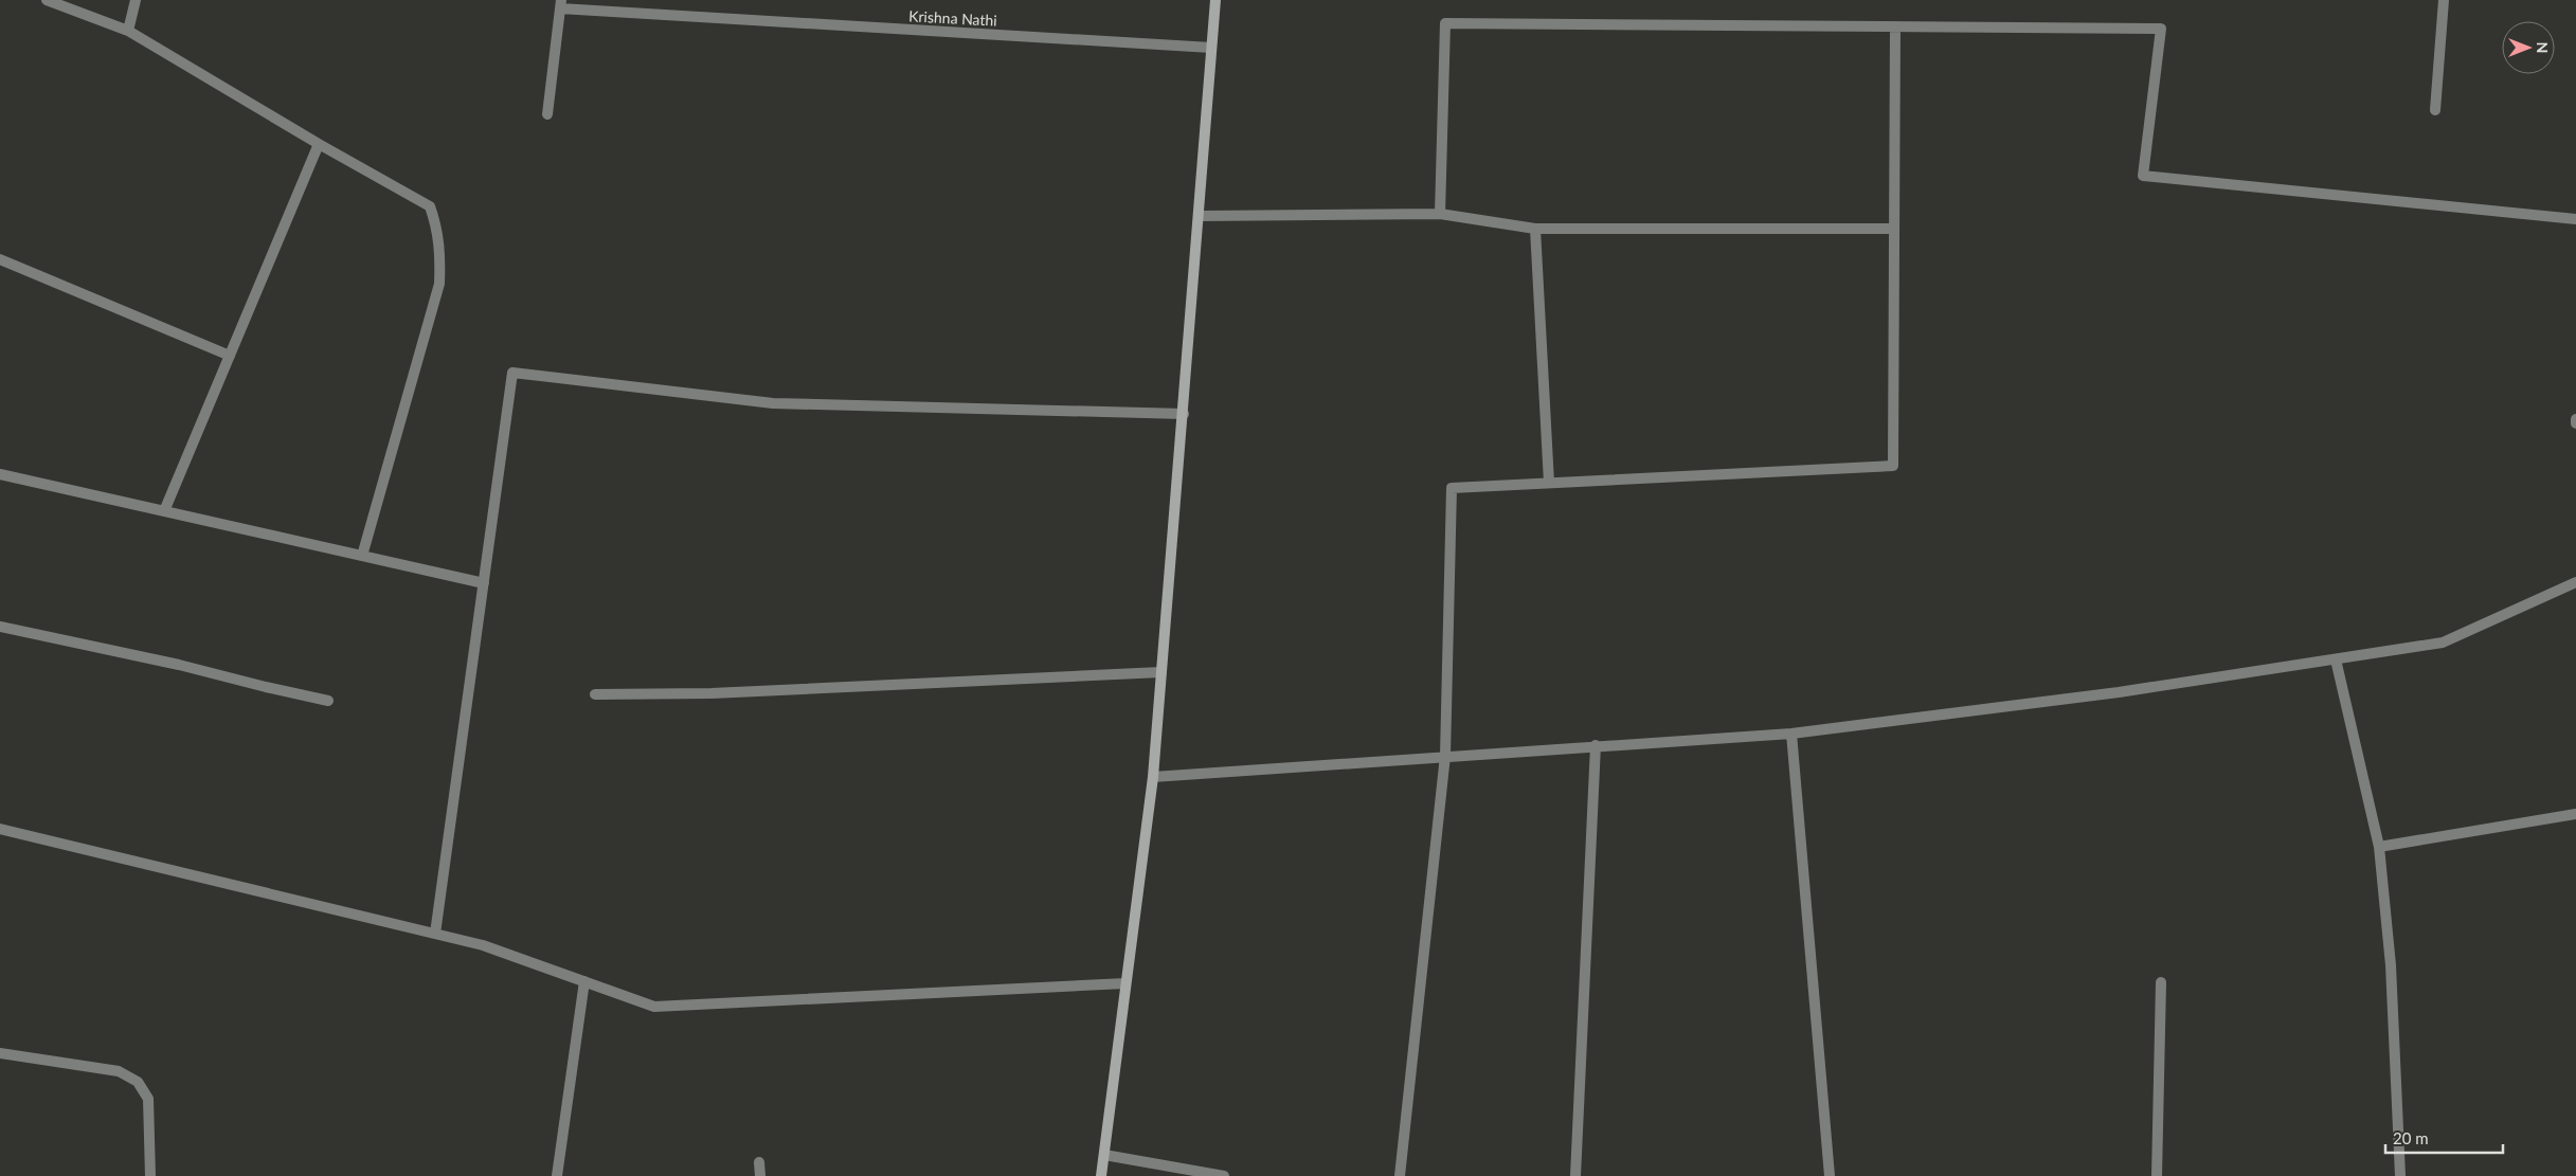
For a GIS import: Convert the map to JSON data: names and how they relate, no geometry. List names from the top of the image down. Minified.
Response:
{"streets":{"street":["Krishna Nathi"]},"scale_bar":"20 m","north":"right"}
